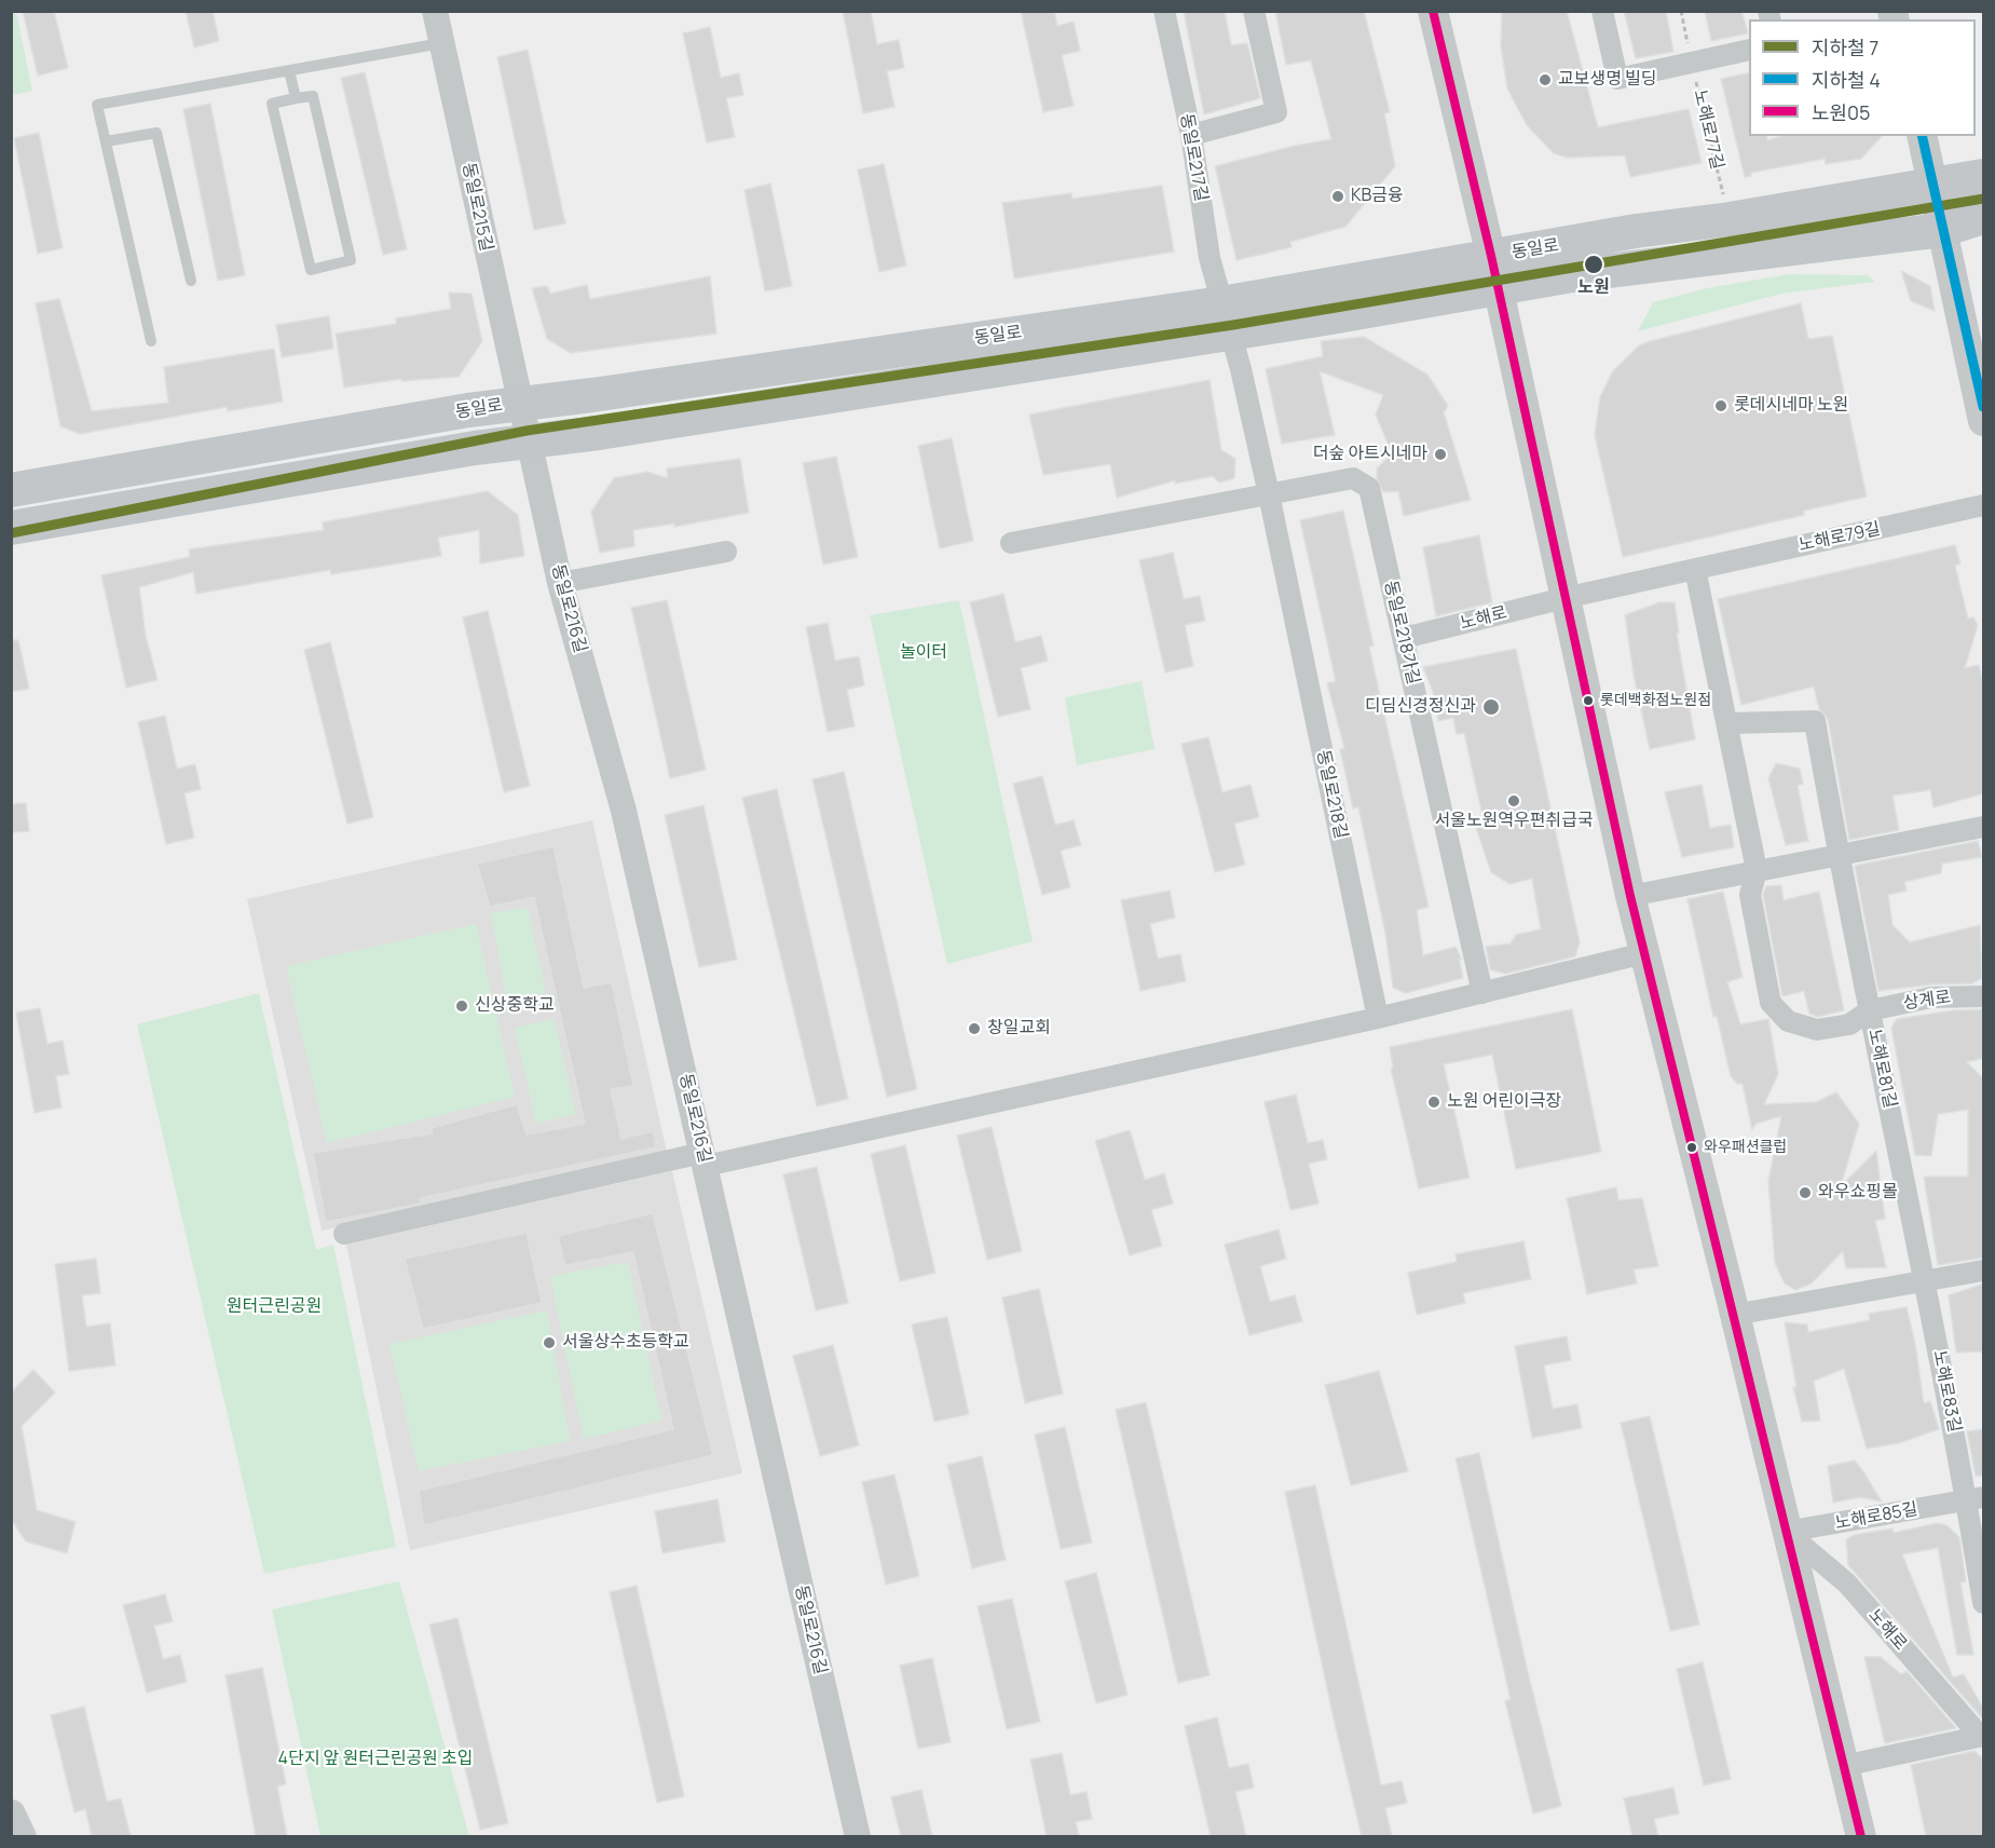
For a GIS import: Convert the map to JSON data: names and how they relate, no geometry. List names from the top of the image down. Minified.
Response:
{"streets":{"main road":["동일로"],"street":["동일로217길","동일로215길","노해로79길","동일로216길","노해로","동일로218가길","동일로218길","상계로","노해로81길","노해로83길","노해로85길"],"path":["노해로77길"]},"crossings":[["동일로217길","동일로"],["동일로217길","동일로218길"],["동일로215길","동일로"],["동일로215길","동일로216길"],["동일로","동일로216길"],["동일로","동일로218길"],["노해로79길","노해로"],["노해로","동일로218가길"],["노해로","노해로85길"],["동일로218가길","동일로218길"],["상계로","노해로81길"],["노해로81길","노해로83길"],["노해로83길","노해로85길"]],"parks":["놀이터","원터근린공원","4단지 앞 원터근린공원 초입"],"places":["교보생명 빌딩","KB금융","노원","롯데시네마 노원","더숲 아트시네마","롯데백화점노원점","디딤신경정신과","서울노원역우편취급국","신상중학교","창일교회","노원 어린이극장","와우패션클럽","와우쇼핑몰","서울상수초등학교"],"lines":["transit line 노원05","metro line 4","metro line 7"],"legend":["지하철 7","지하철 4","노원05"]}
